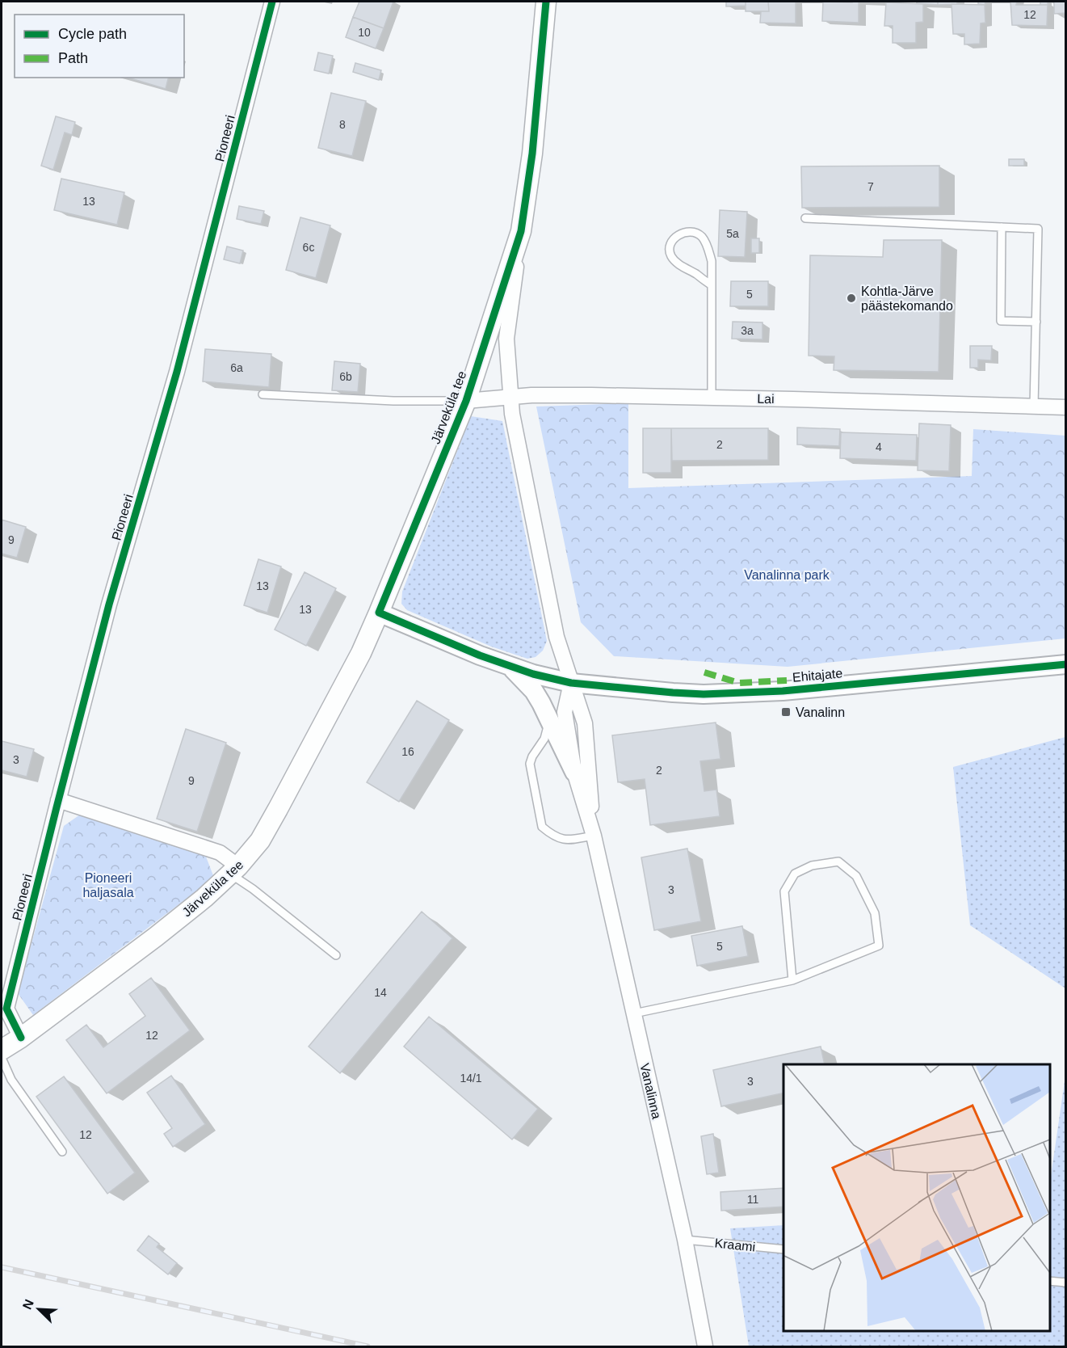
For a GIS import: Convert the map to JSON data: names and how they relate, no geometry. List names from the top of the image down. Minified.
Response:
{"streets":{"main road":["Järveküla tee"],"street":["Pioneeri","Lai","Ehitajate","Vanalinna"],"lane":["Kraami"]},"crossings":[["Pioneeri","Järveküla tee"],["Lai","Järveküla tee"],["Järveküla tee","Ehitajate"],["Järveküla tee","Vanalinna"],["Ehitajate","Vanalinna"],["Vanalinna","Kraami"]],"parks":["Vanalinna park","Pioneeri haljasala"],"places":{"other":["Kohtla-Järve päästekomando"],"transit":["Vanalinn"]},"house_numbers":["12","10","8","7","13","5a","6c","5","3a","6a","6b","2","4","9","13","13","16","3","2","9","3","5","14","12","14/1","3","12","11"],"legend":["Cycle path","Path"],"north":"top left"}
